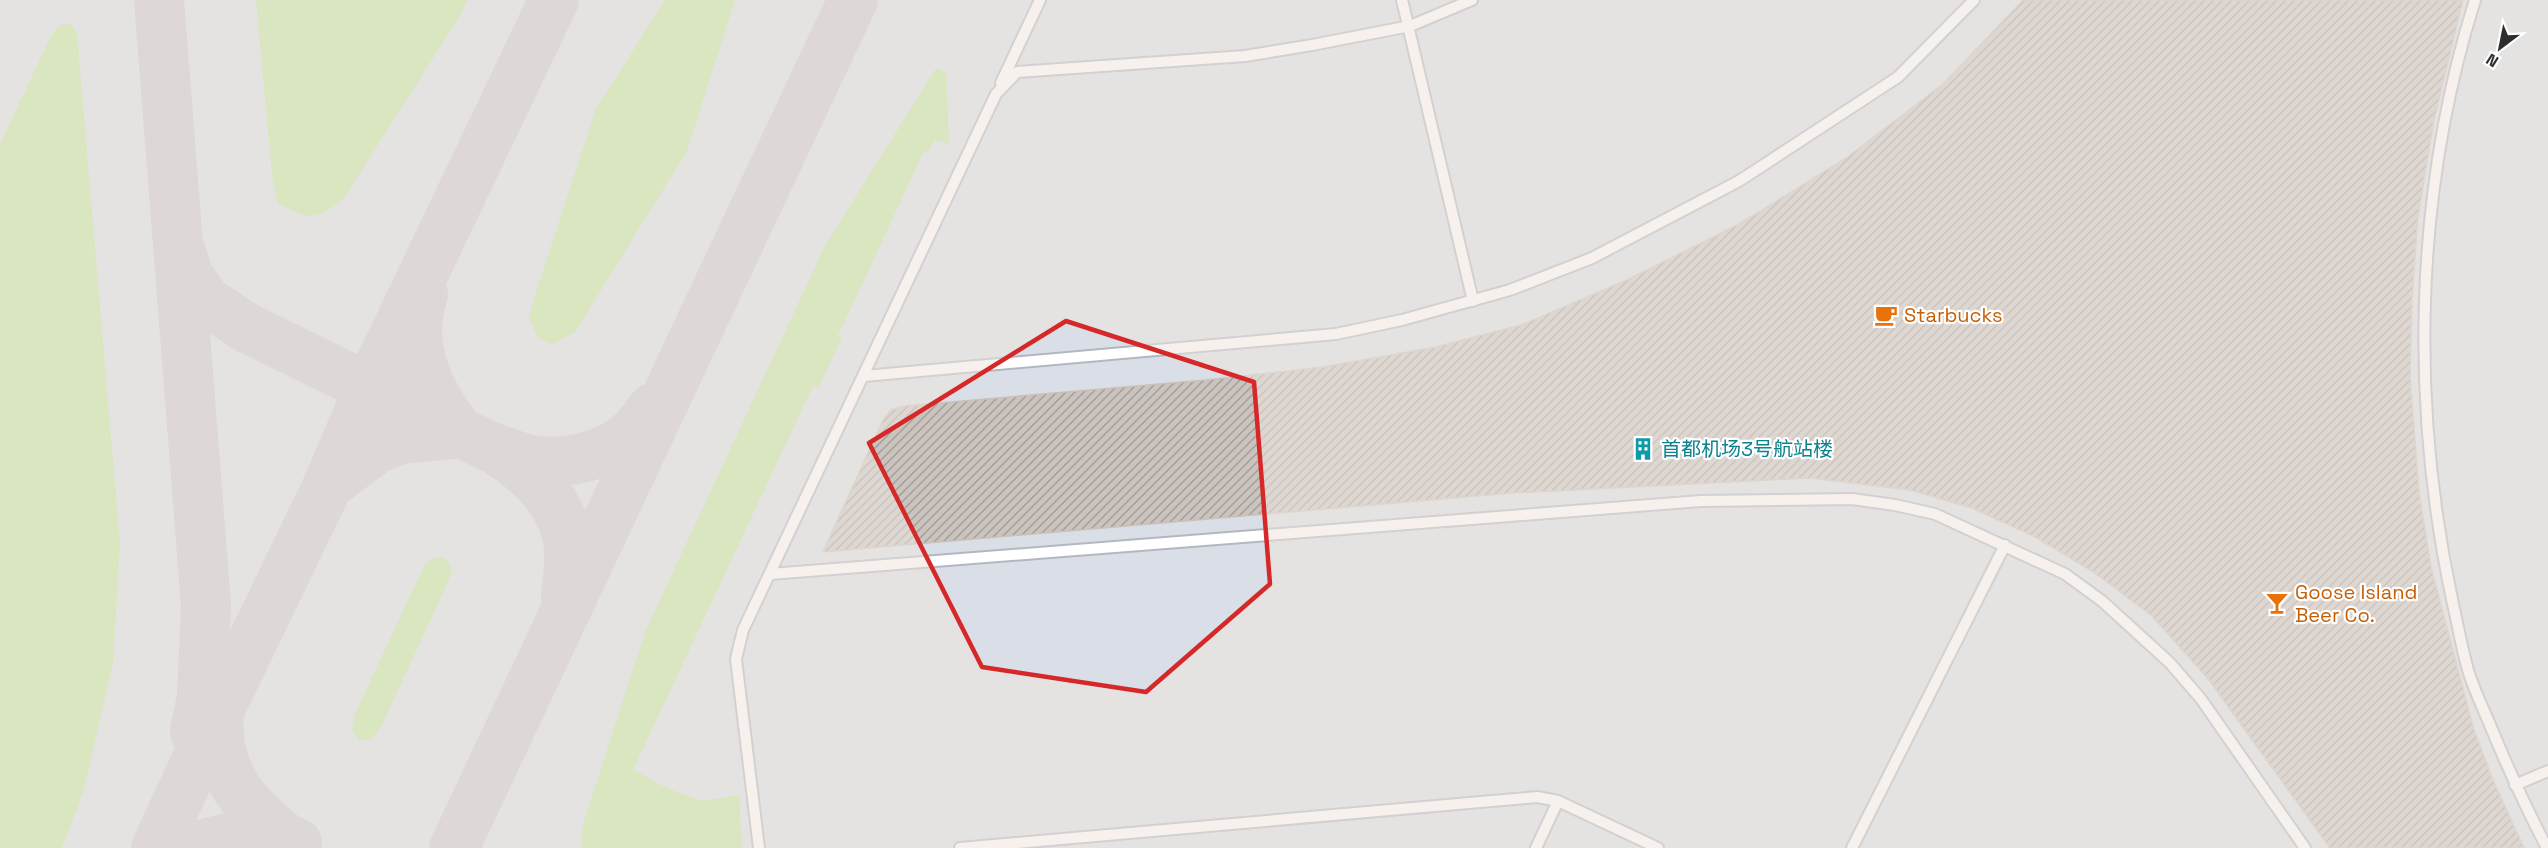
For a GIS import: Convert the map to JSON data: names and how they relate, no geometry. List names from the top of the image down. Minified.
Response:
{"places":{"cafe":["Starbucks"],"building":["首都机场3号航站楼"],"bar":["Goose Island Beer Co."]},"north":"bottom left"}
